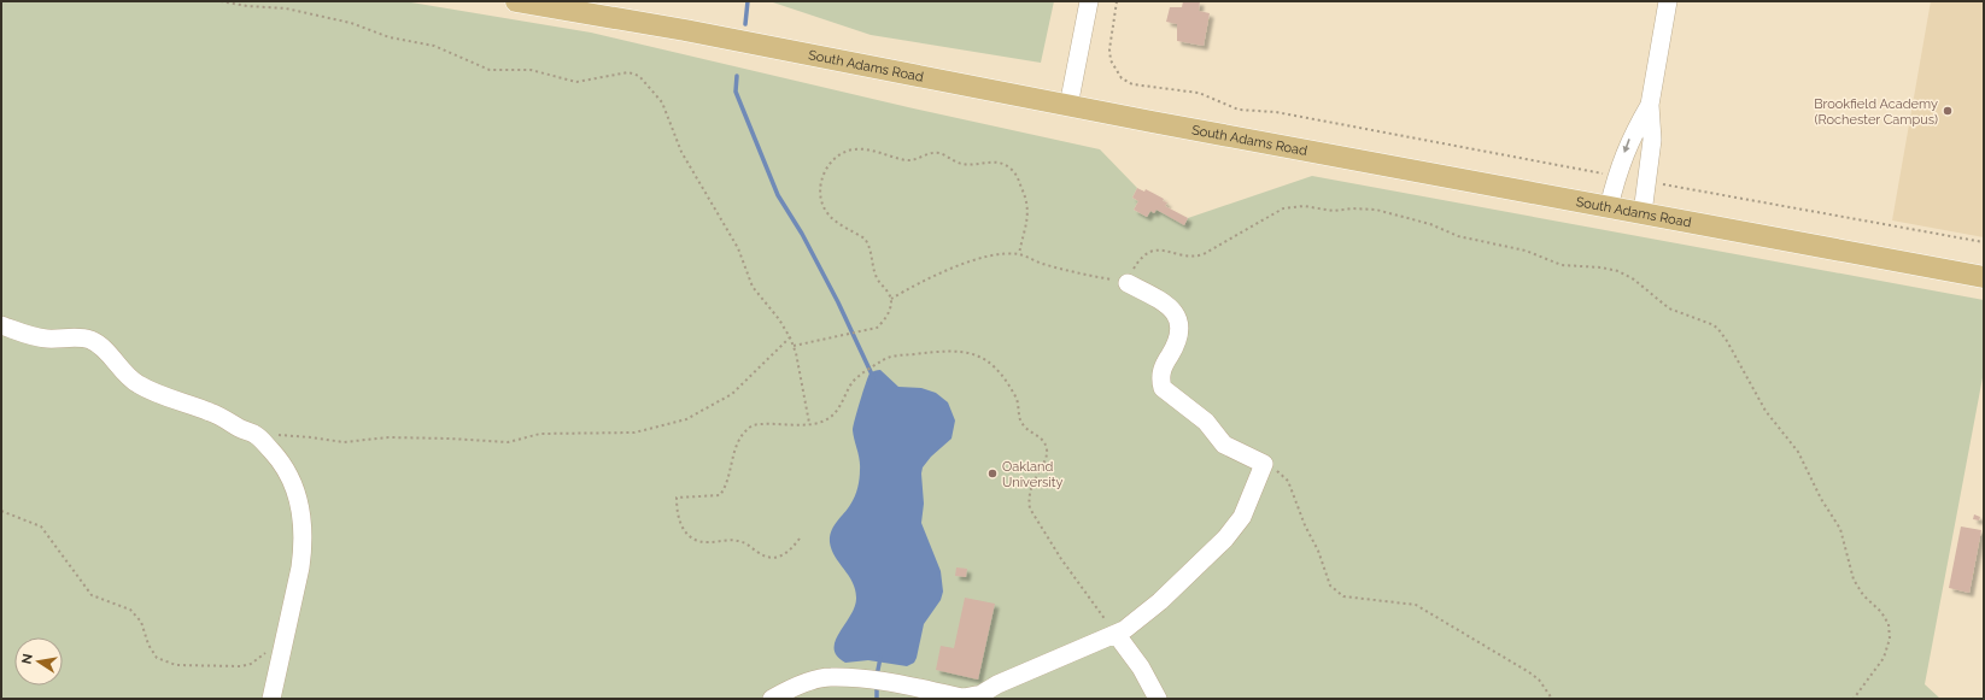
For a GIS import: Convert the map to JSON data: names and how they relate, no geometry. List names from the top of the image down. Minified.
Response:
{"streets":{"main road":["South Adams Road"]},"places":["Brookfield Academy (Rochester Campus)","Oakland University"],"north":"left"}
